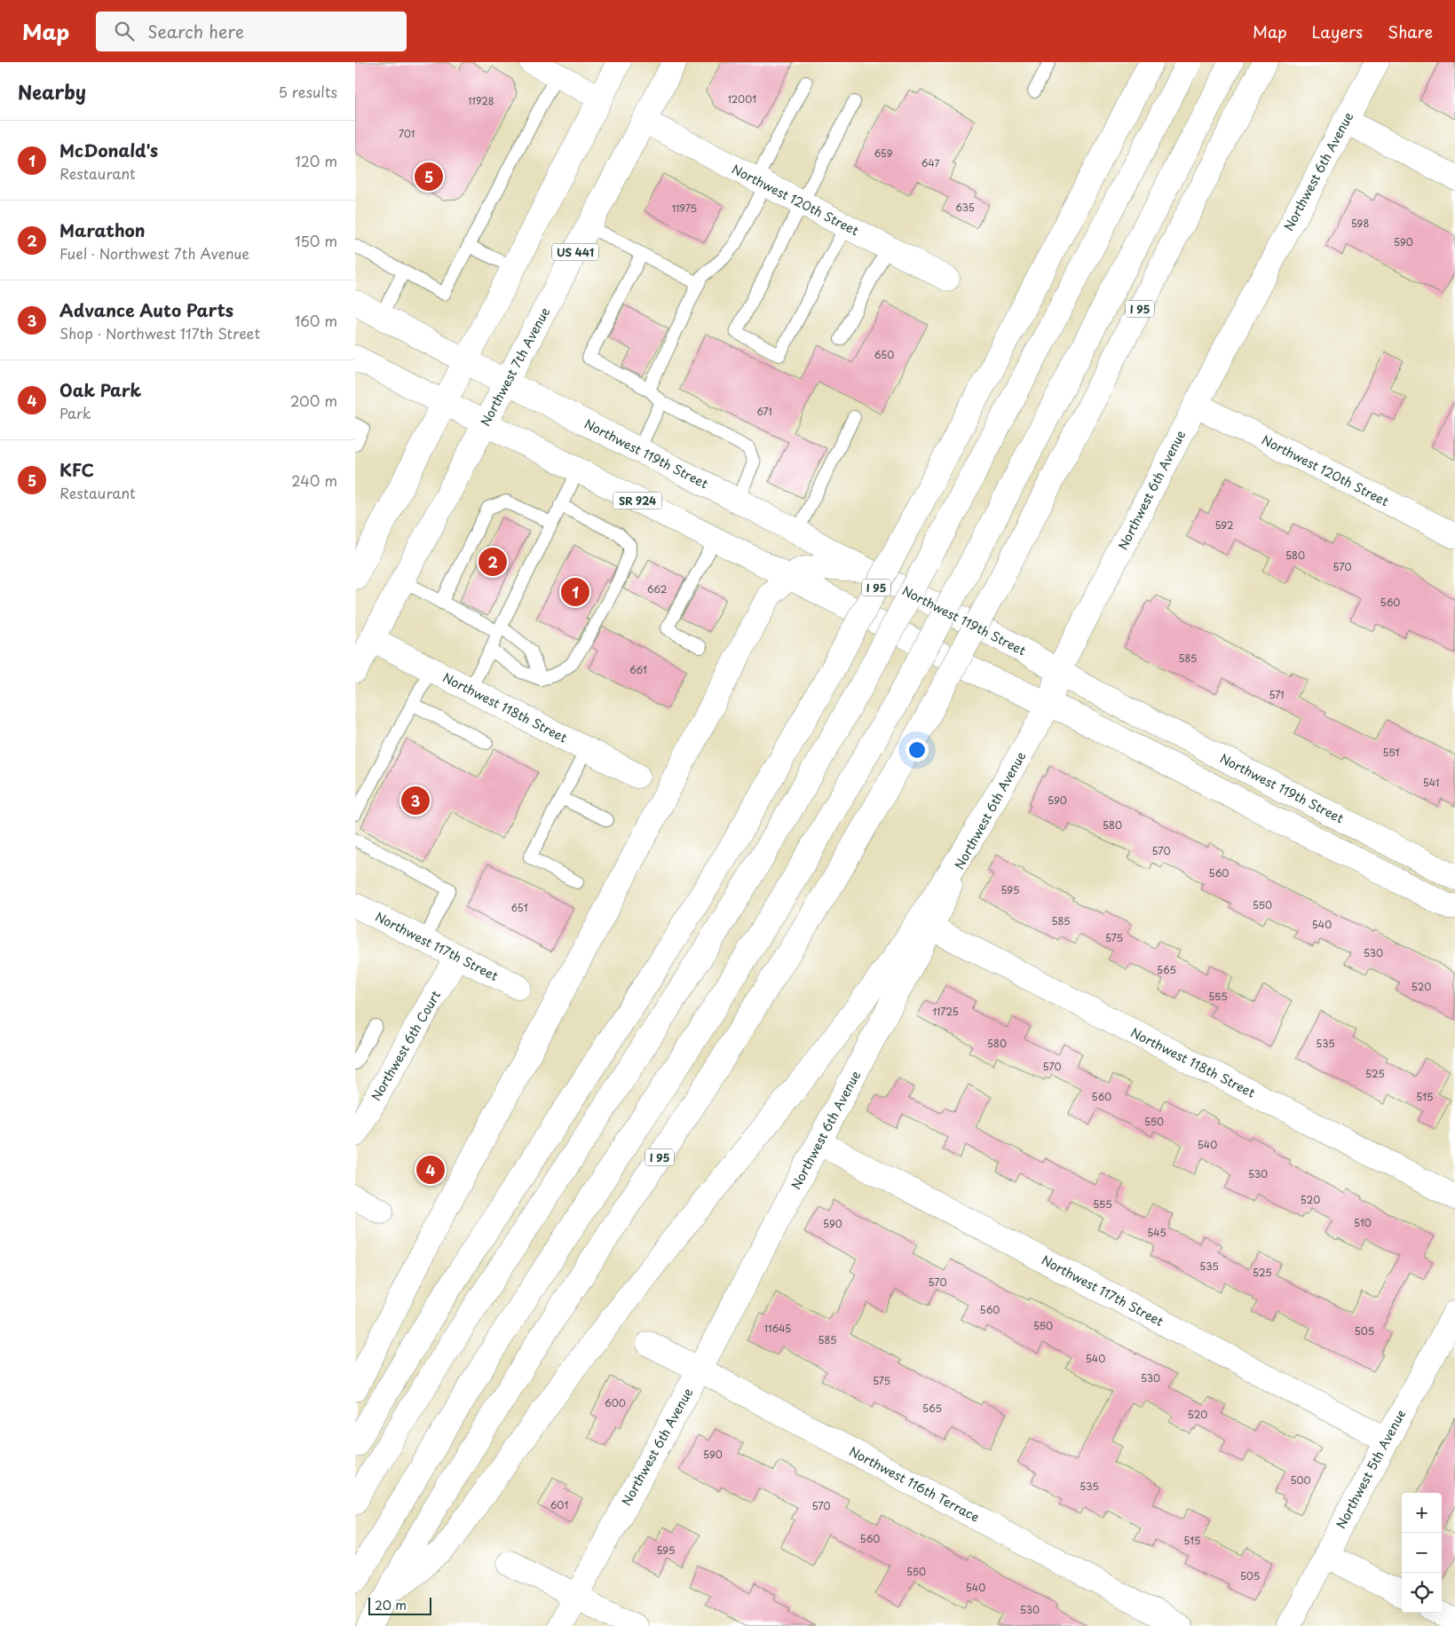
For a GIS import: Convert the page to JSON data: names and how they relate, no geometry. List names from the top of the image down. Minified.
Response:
{"streets":{"main road":["Northwest 6th Avenue","Northwest 120th Street","US 441","I 95","Northwest 7th Avenue","Northwest 119th Street","SR 924","Northwest 118th Street","Northwest 117th Street","Northwest 6th Court","Northwest 5th Avenue","Northwest 116th Terrace"]},"crossings":[["Northwest 6th Avenue","Northwest 120th Street"],["Northwest 6th Avenue","Northwest 119th Street"],["Northwest 6th Avenue","SR 924"],["Northwest 6th Avenue","Northwest 118th Street"],["Northwest 6th Avenue","Northwest 117th Street"],["Northwest 6th Avenue","Northwest 116th Terrace"],["Northwest 120th Street","Northwest 7th Avenue"],["Northwest 7th Avenue","Northwest 119th Street"],["Northwest 7th Avenue","SR 924"],["Northwest 7th Avenue","Northwest 118th Street"],["Northwest 117th Street","Northwest 6th Court"],["Northwest 117th Street","Northwest 5th Avenue"]],"house_numbers":["12001","11928","701","659","647","635","11975","598","590","650","671","592","580","570","662","560","585","661","571","551","541","590","580","570","560","595","550","651","585","540","575","530","565","520","555","11725","580","535","570","525","560","515","550","540","530","520","555","510","590","545","535","525","570","560","550","11645","505","585","540","530","575","600","565","520","590","500","535","601","570","560","515","595","550","505","540","530"],"scale_bar":"20 m","page":{"header":"Map","search":"Search here","nav":["Map","Layers","Share"],"heading":["Nearby","5 results"],"list":[{"mark":"1","name":"McDonald's","note":"Restaurant","value":"120 m"},{"mark":"2","name":"Marathon","note":"Fuel · Northwest 7th Avenue","value":"150 m"},{"mark":"3","name":"Advance Auto Parts","note":"Shop · Northwest 117th Street","value":"160 m"},{"mark":"4","name":"Oak Park","note":"Park","value":"200 m"},{"mark":"5","name":"KFC","note":"Restaurant","value":"240 m"}],"pins":["5","2","1","3","4"],"map_buttons":["+","−"],"scale":"20 m"}}
